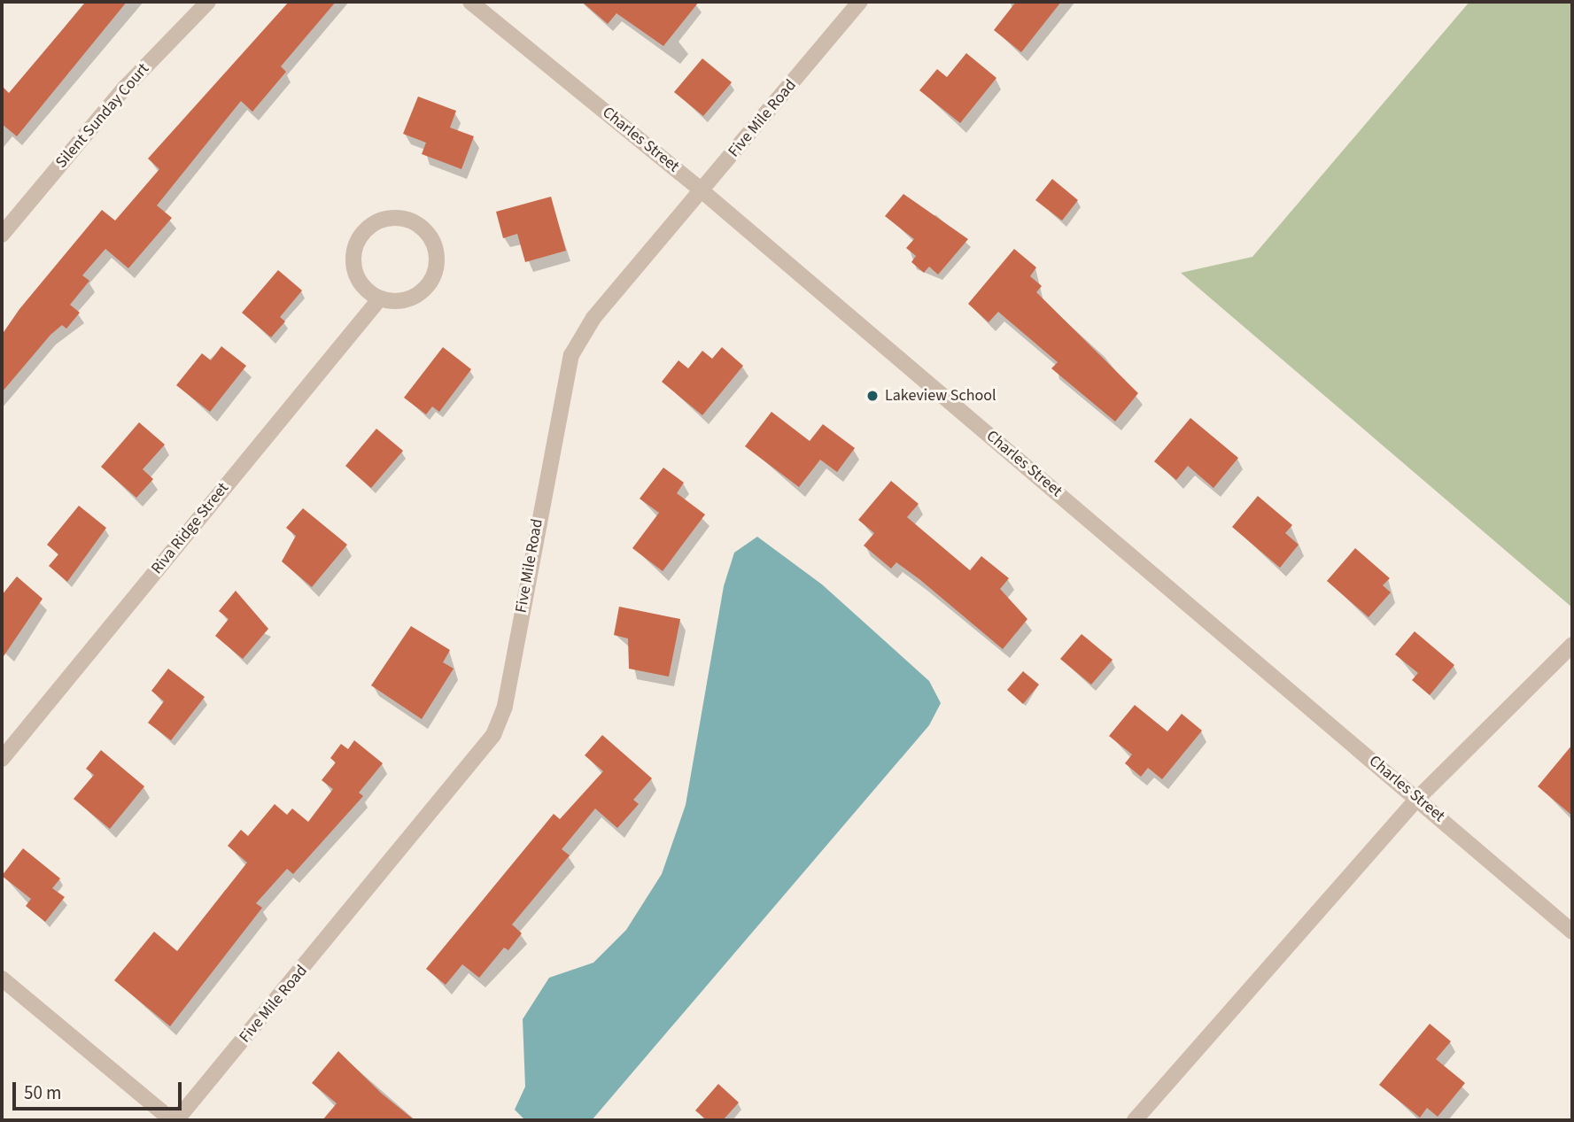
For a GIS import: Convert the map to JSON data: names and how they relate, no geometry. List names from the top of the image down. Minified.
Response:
{"streets":{"street":["Silent Sunday Court","Five Mile Road","Charles Street","Riva Ridge Street"]},"crossings":[["Five Mile Road","Charles Street"]],"places":["Lakeview School"],"scale_bar":"50 m"}
